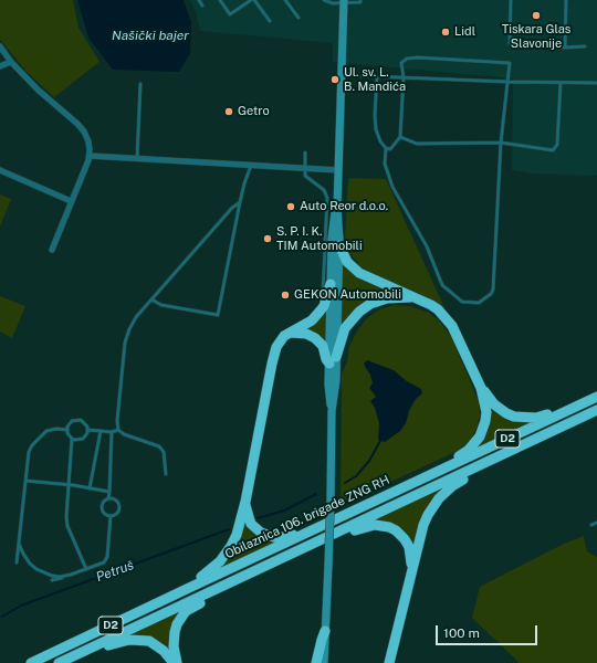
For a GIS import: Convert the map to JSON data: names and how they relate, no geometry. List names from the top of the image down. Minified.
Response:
{"streets":{"highway":["D2","Obilaznica 106. brigade ZNG RH"]},"water":["Našički bajer","Petruš"],"places":["Tiskara Glas Slavonije","Lidl","Ul. sv. L. B. Mandića","Getro","Auto Reor d.o.o.","S. P. I. K. TIM Automobili","GEKON Automobili"],"scale_bar":"100 m"}
